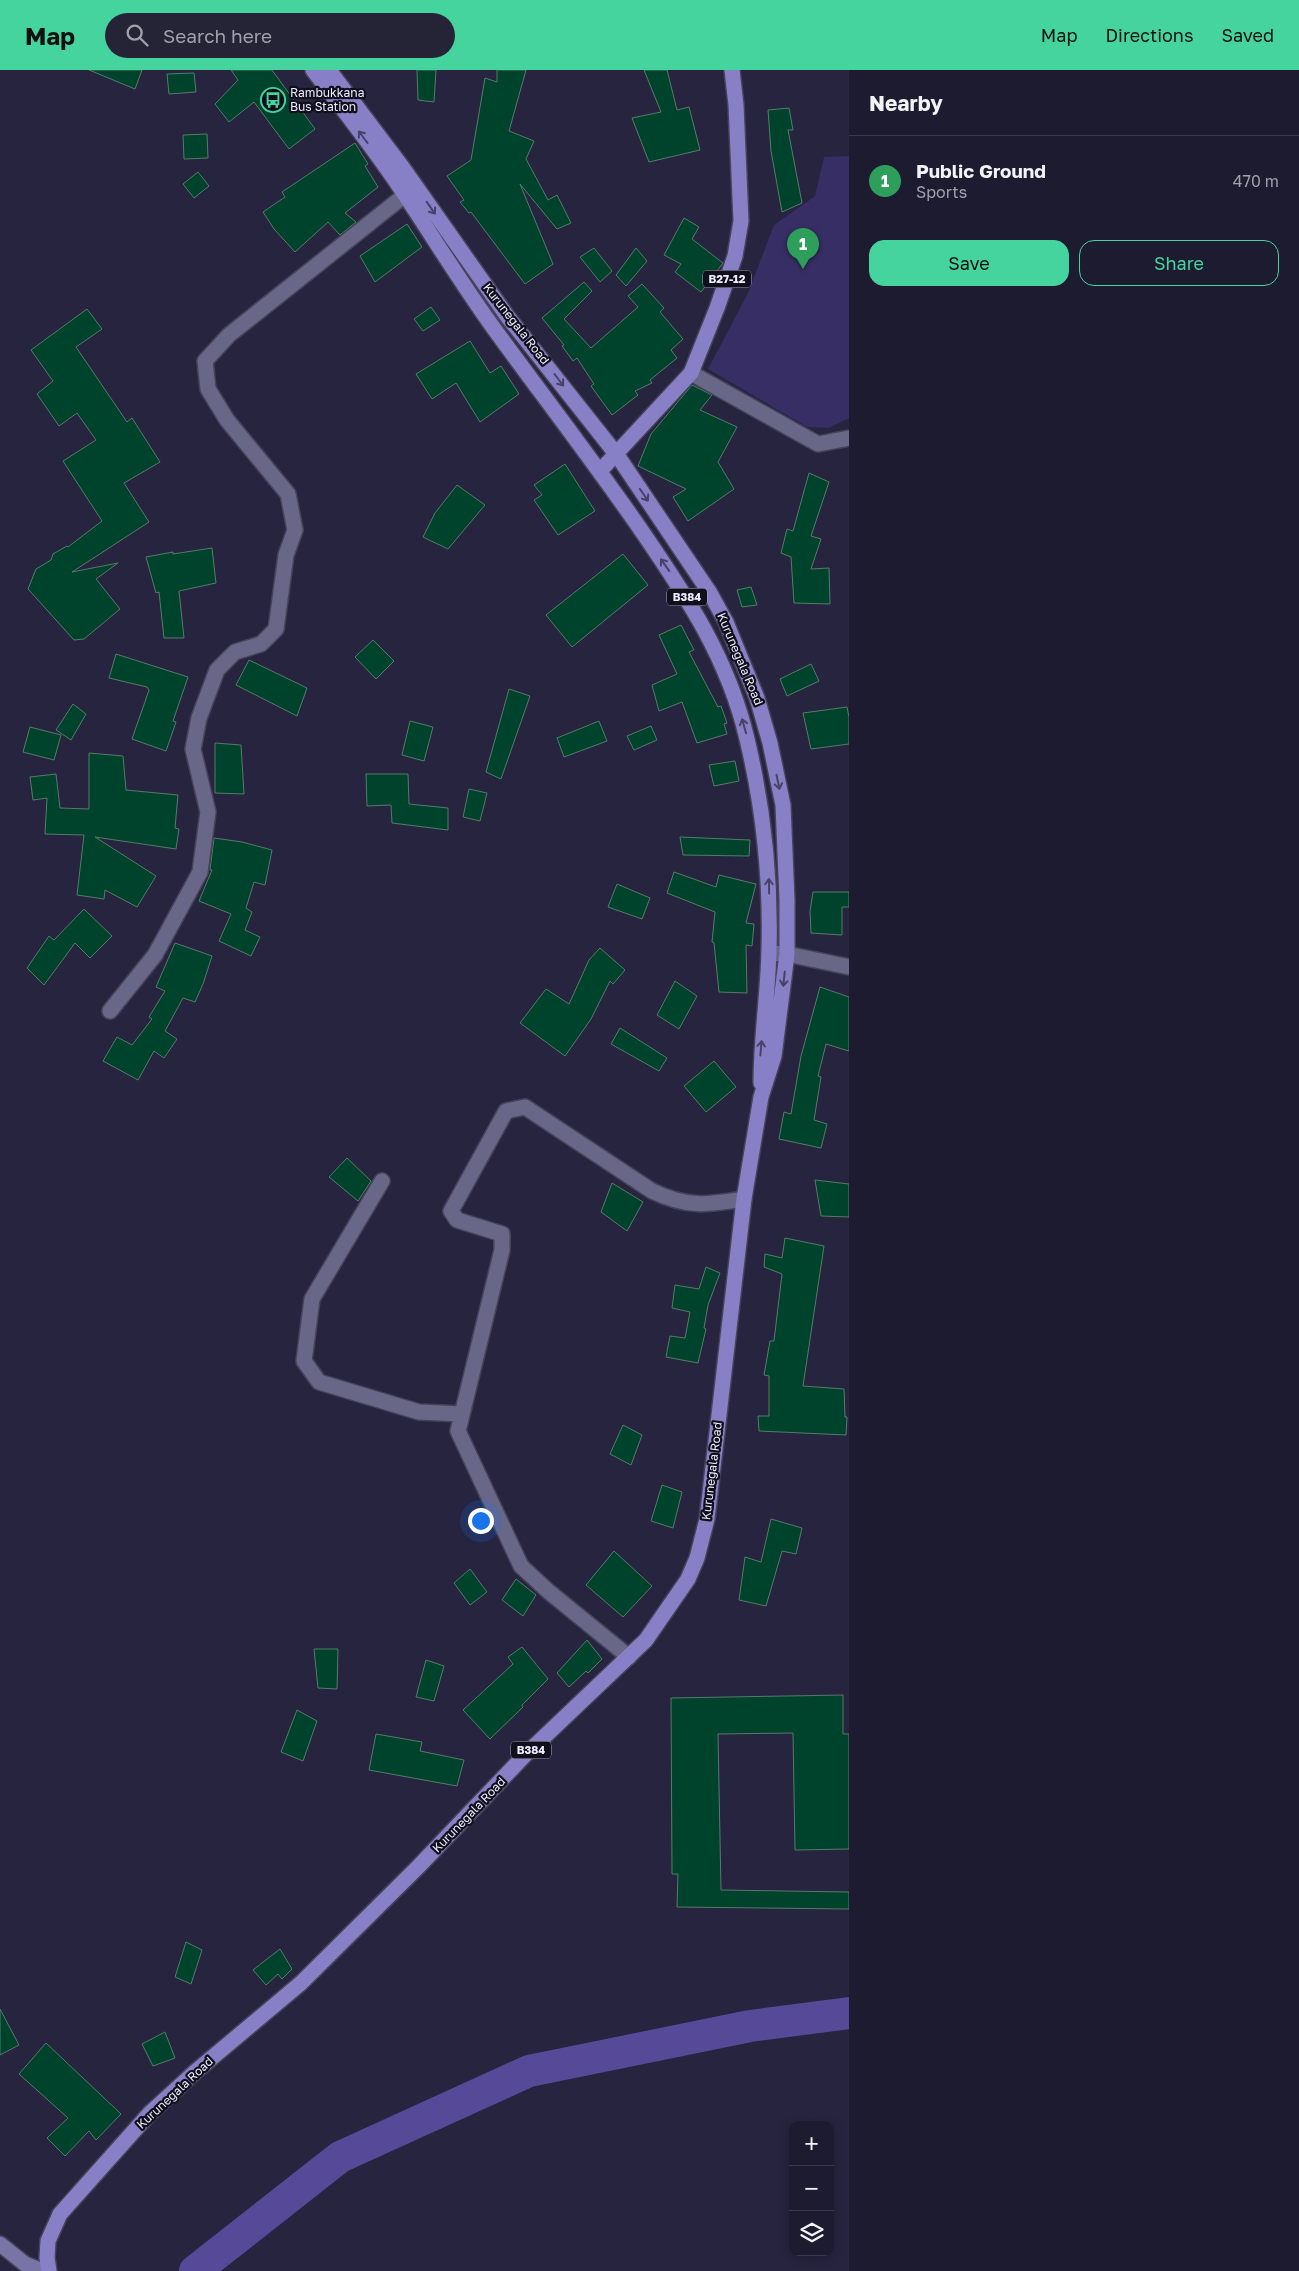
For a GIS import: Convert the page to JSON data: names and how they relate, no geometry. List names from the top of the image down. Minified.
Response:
{"streets":{"main road":["B27-12","Kurunegala Road","B384"]},"crossings":[["B27-12","Kurunegala Road"],["Kurunegala Road","B384"]],"places":{"bus stop":["Rambukkana Bus Station"]},"page":{"header":"Map","search":"Search here","nav":["Map","Directions","Saved"],"heading":"Nearby","list":[{"mark":"1","name":"Public Ground","note":"Sports","value":"470 m"}],"buttons":["Save","Share"],"pins":"1","map_buttons":["+","−"]}}
